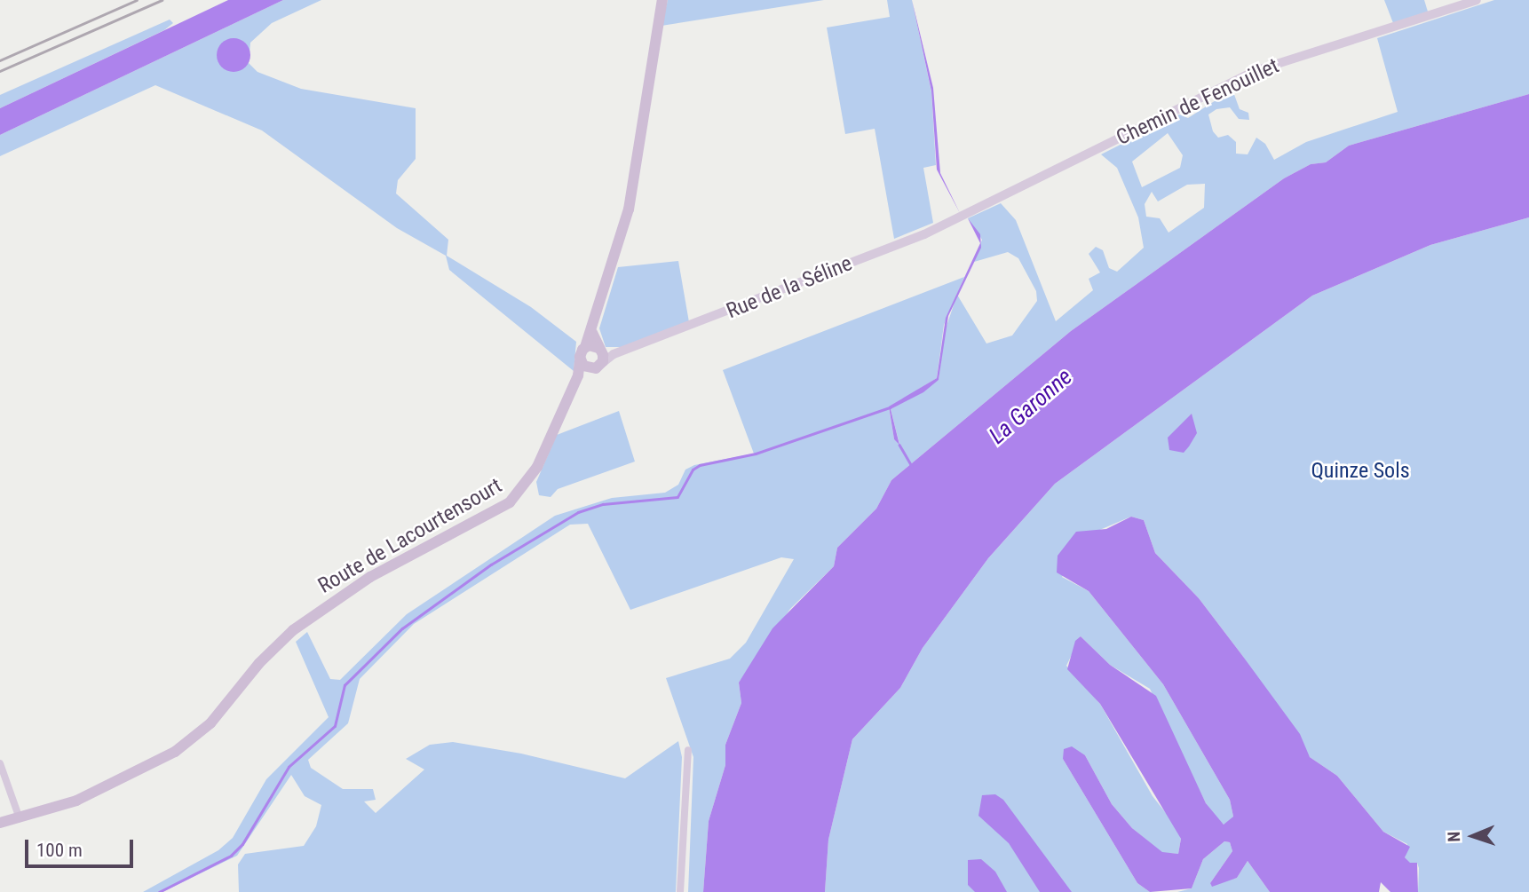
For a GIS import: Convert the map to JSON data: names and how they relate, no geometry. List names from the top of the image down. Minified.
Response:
{"streets":{"main road":["Route de Lacourtensourt"],"street":["Chemin de Fenouillet","Rue de la Séline"]},"crossings":[["Chemin de Fenouillet","Rue de la Séline"]],"water":["La Garonne"],"parks":["Quinze Sols"],"scale_bar":"100 m","north":"left"}
